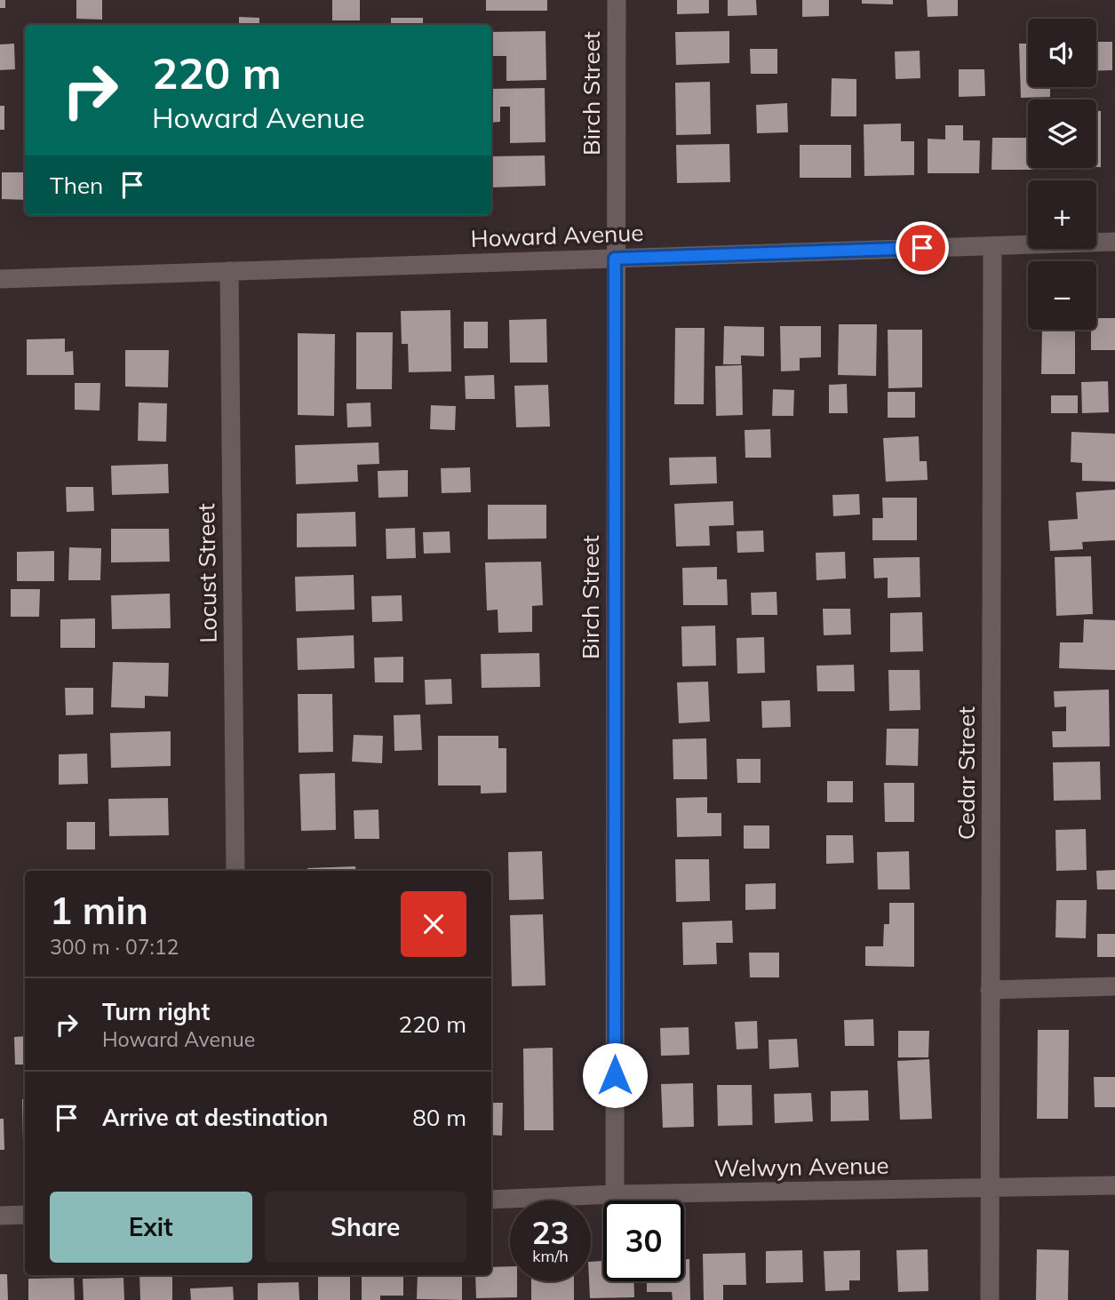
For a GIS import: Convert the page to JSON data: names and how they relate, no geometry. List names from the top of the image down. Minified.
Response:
{"streets":{"street":["Birch Street","Howard Avenue","Locust Street","Cedar Street","Welwyn Avenue"]},"crossings":[["Birch Street","Howard Avenue"],["Birch Street","Welwyn Avenue"],["Howard Avenue","Locust Street"],["Howard Avenue","Cedar Street"],["Cedar Street","Welwyn Avenue"]],"page":{"map_buttons":["+","−"],"turn":["220 m","Howard Avenue"],"then":"Then","heading":["1 min","300 m · 07:12"],"list":[{"name":"Turn right","note":"Howard Avenue","value":"220 m"},{"name":"Arrive at destination","value":"80 m"}],"buttons":["Exit","Share"],"speed":"23 km/h","limit":"30"}}
